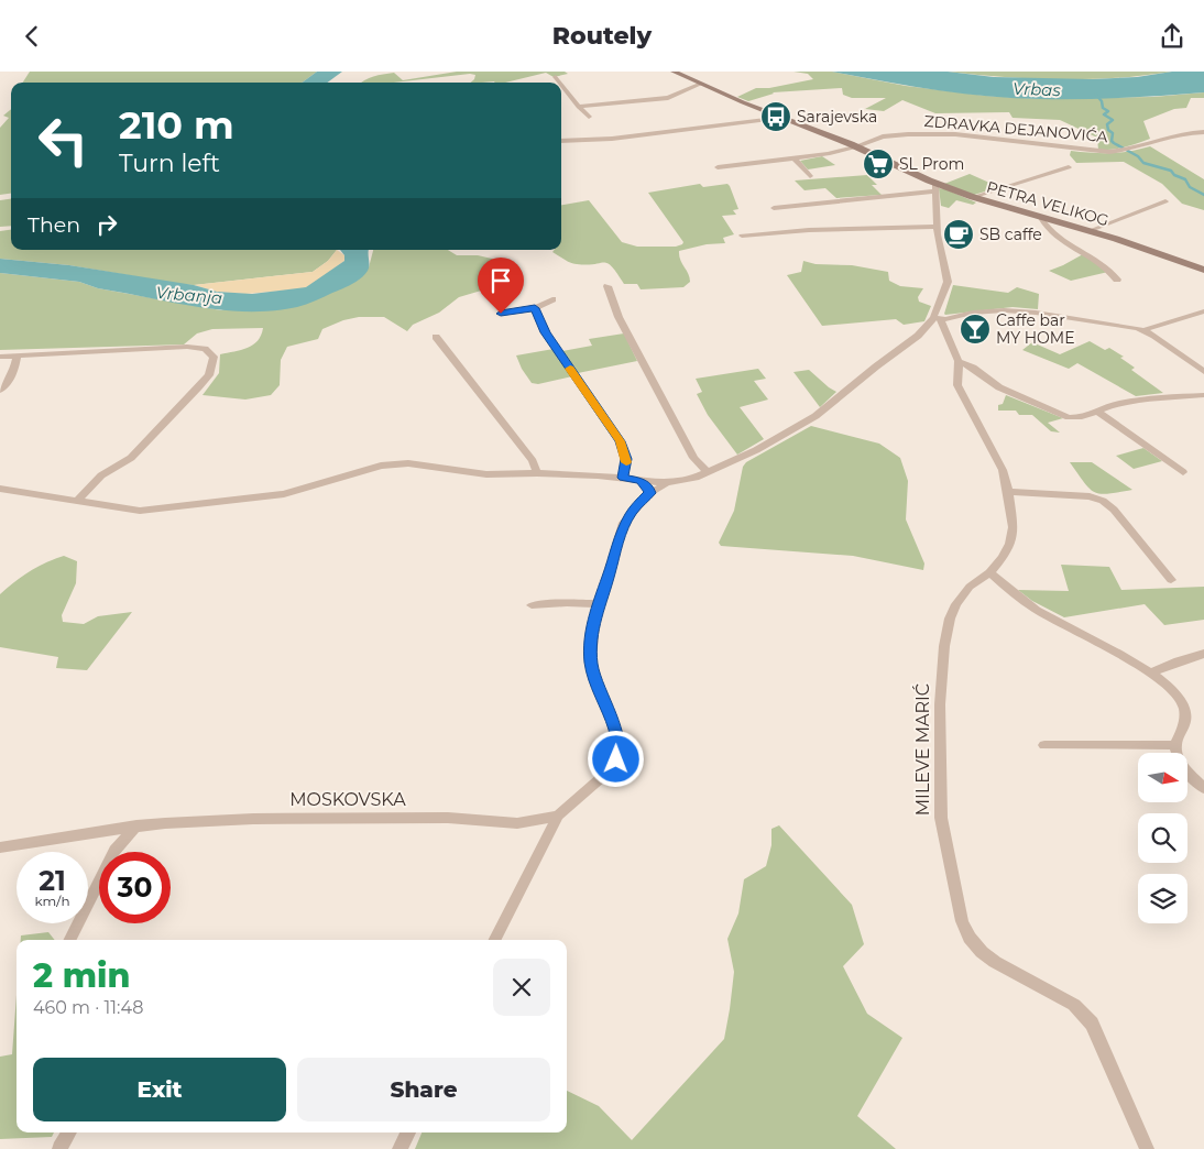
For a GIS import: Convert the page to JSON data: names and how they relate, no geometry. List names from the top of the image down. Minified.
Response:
{"streets":{"street":["ZDRAVKA DEJANOVIĆA","PETRA VELIKOG","MILEVE MARIĆ","MOSKOVSKA"]},"crossings":[["ZDRAVKA DEJANOVIĆA","PETRA VELIKOG"]],"water":["Vrbas","Vrbanja"],"places":{"bus stop":["Sarajevska"],"supermarket":["SL Prom"],"cafe":["SB caffe"],"bar":["Caffe bar MY HOME"]},"north":"right","page":{"header":"Routely","turn":["210 m","Turn left"],"then":"Then","speed":"21 km/h","limit":"30","heading":["2 min","460 m · 11:48"],"buttons":["Exit","Share"]}}
